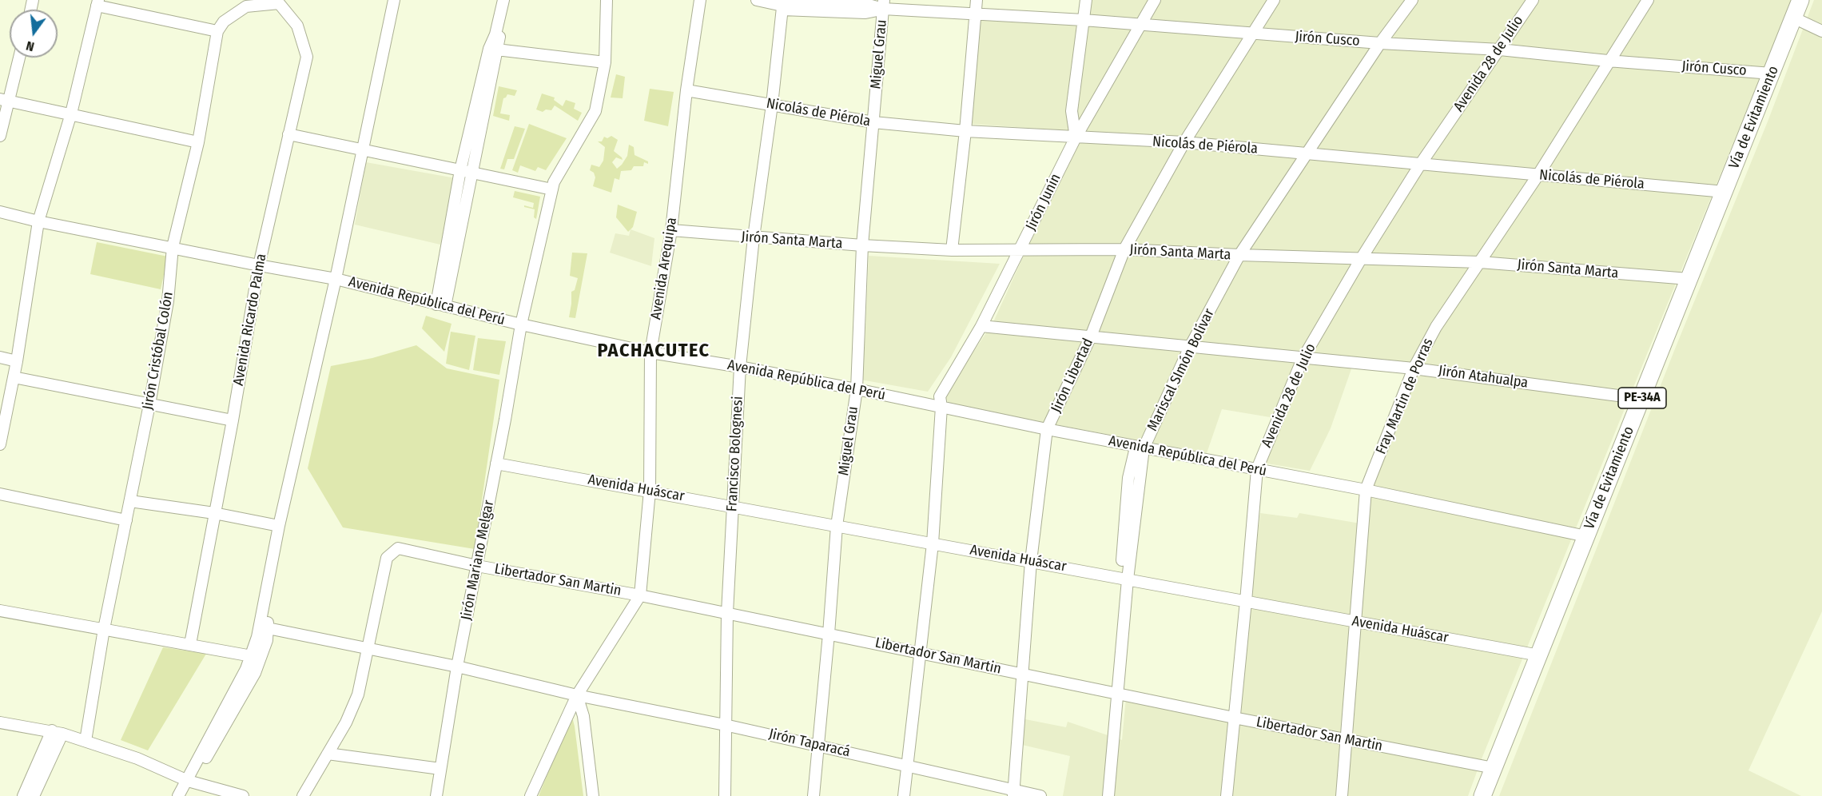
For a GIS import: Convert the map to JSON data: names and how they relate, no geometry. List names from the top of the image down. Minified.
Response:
{"streets":{"highway":["Vía de Evitamiento","PE-34A"],"street":["Jirón Cusco","Miguel Grau","Avenida 28 de Julio","Nicolás de Piérola","Jirón Junín","Jirón Santa Marta","Avenida Arequipa","Avenida República del Perú","Avenida Ricardo Palma","Jirón Cristóbal Colón","Mariscal SImón Bolívar","Jirón Libertad","Jirón Atahualpa","Fray Martin de Porras","Francisco Bolognesi","Avenida Huáscar","Jirón Mariano Melgar","Libertador San Martin","Jirón Taparacá"]},"crossings":[["Jirón Cusco","Miguel Grau"],["Jirón Cusco","Avenida 28 de Julio"],["Jirón Cusco","Vía de Evitamiento"],["Jirón Cusco","Jirón Junín"],["Jirón Cusco","Mariscal SImón Bolívar"],["Jirón Cusco","Jirón Libertad"],["Jirón Cusco","Fray Martin de Porras"],["Jirón Cusco","Francisco Bolognesi"],["Miguel Grau","Nicolás de Piérola"],["Miguel Grau","Jirón Santa Marta"],["Miguel Grau","Avenida República del Perú"],["Miguel Grau","Avenida Huáscar"],["Miguel Grau","Libertador San Martin"],["Miguel Grau","Jirón Taparacá"],["Avenida 28 de Julio","Nicolás de Piérola"],["Avenida 28 de Julio","Jirón Santa Marta"],["Avenida 28 de Julio","Avenida República del Perú"],["Avenida 28 de Julio","Jirón Atahualpa"],["Avenida 28 de Julio","Avenida Huáscar"],["Avenida 28 de Julio","Libertador San Martin"],["Nicolás de Piérola","Vía de Evitamiento"],["Nicolás de Piérola","Jirón Junín"],["Nicolás de Piérola","Avenida Arequipa"],["Nicolás de Piérola","Mariscal SImón Bolívar"],["Nicolás de Piérola","Jirón Libertad"],["Nicolás de Piérola","Fray Martin de Porras"],["Nicolás de Piérola","Francisco Bolognesi"],["Vía de Evitamiento","Jirón Santa Marta"],["Vía de Evitamiento","Avenida República del Perú"],["Vía de Evitamiento","Jirón Atahualpa"],["Vía de Evitamiento","Avenida Huáscar"],["Vía de Evitamiento","Libertador San Martin"],["Jirón Junín","Jirón Santa Marta"],["Jirón Junín","Avenida República del Perú"],["Jirón Junín","Jirón Atahualpa"],["Jirón Junín","Avenida Huáscar"],["Jirón Junín","Libertador San Martin"],["Jirón Junín","Jirón Taparacá"],["Jirón Santa Marta","Avenida Arequipa"],["Jirón Santa Marta","Mariscal SImón Bolívar"],["Jirón Santa Marta","Jirón Libertad"],["Jirón Santa Marta","Fray Martin de Porras"],["Jirón Santa Marta","Francisco Bolognesi"],["Avenida Arequipa","Avenida República del Perú"],["Avenida Arequipa","Avenida Huáscar"],["Avenida Arequipa","Libertador San Martin"],["Avenida República del Perú","Avenida Ricardo Palma"],["Avenida República del Perú","Jirón Cristóbal Colón"],["Avenida República del Perú","Mariscal SImón Bolívar"],["Avenida República del Perú","Jirón Libertad"],["Avenida República del Perú","Fray Martin de Porras"],["Avenida República del Perú","Francisco Bolognesi"],["Avenida República del Perú","Jirón Mariano Melgar"],["Mariscal SImón Bolívar","Jirón Atahualpa"],["Mariscal SImón Bolívar","Avenida Huáscar"],["Mariscal SImón Bolívar","Libertador San Martin"],["Jirón Libertad","Jirón Atahualpa"],["Jirón Libertad","Avenida Huáscar"],["Jirón Libertad","Libertador San Martin"],["Jirón Libertad","Jirón Taparacá"],["Jirón Atahualpa","Fray Martin de Porras"],["Fray Martin de Porras","Avenida Huáscar"],["Fray Martin de Porras","Libertador San Martin"],["Francisco Bolognesi","Avenida Huáscar"],["Francisco Bolognesi","Libertador San Martin"],["Francisco Bolognesi","Jirón Taparacá"],["Avenida Huáscar","Jirón Mariano Melgar"],["Jirón Mariano Melgar","Libertador San Martin"],["Jirón Mariano Melgar","Jirón Taparacá"],["Libertador San Martin","Jirón Taparacá"]],"districts":["PACHACUTEC"],"north":"bottom"}
